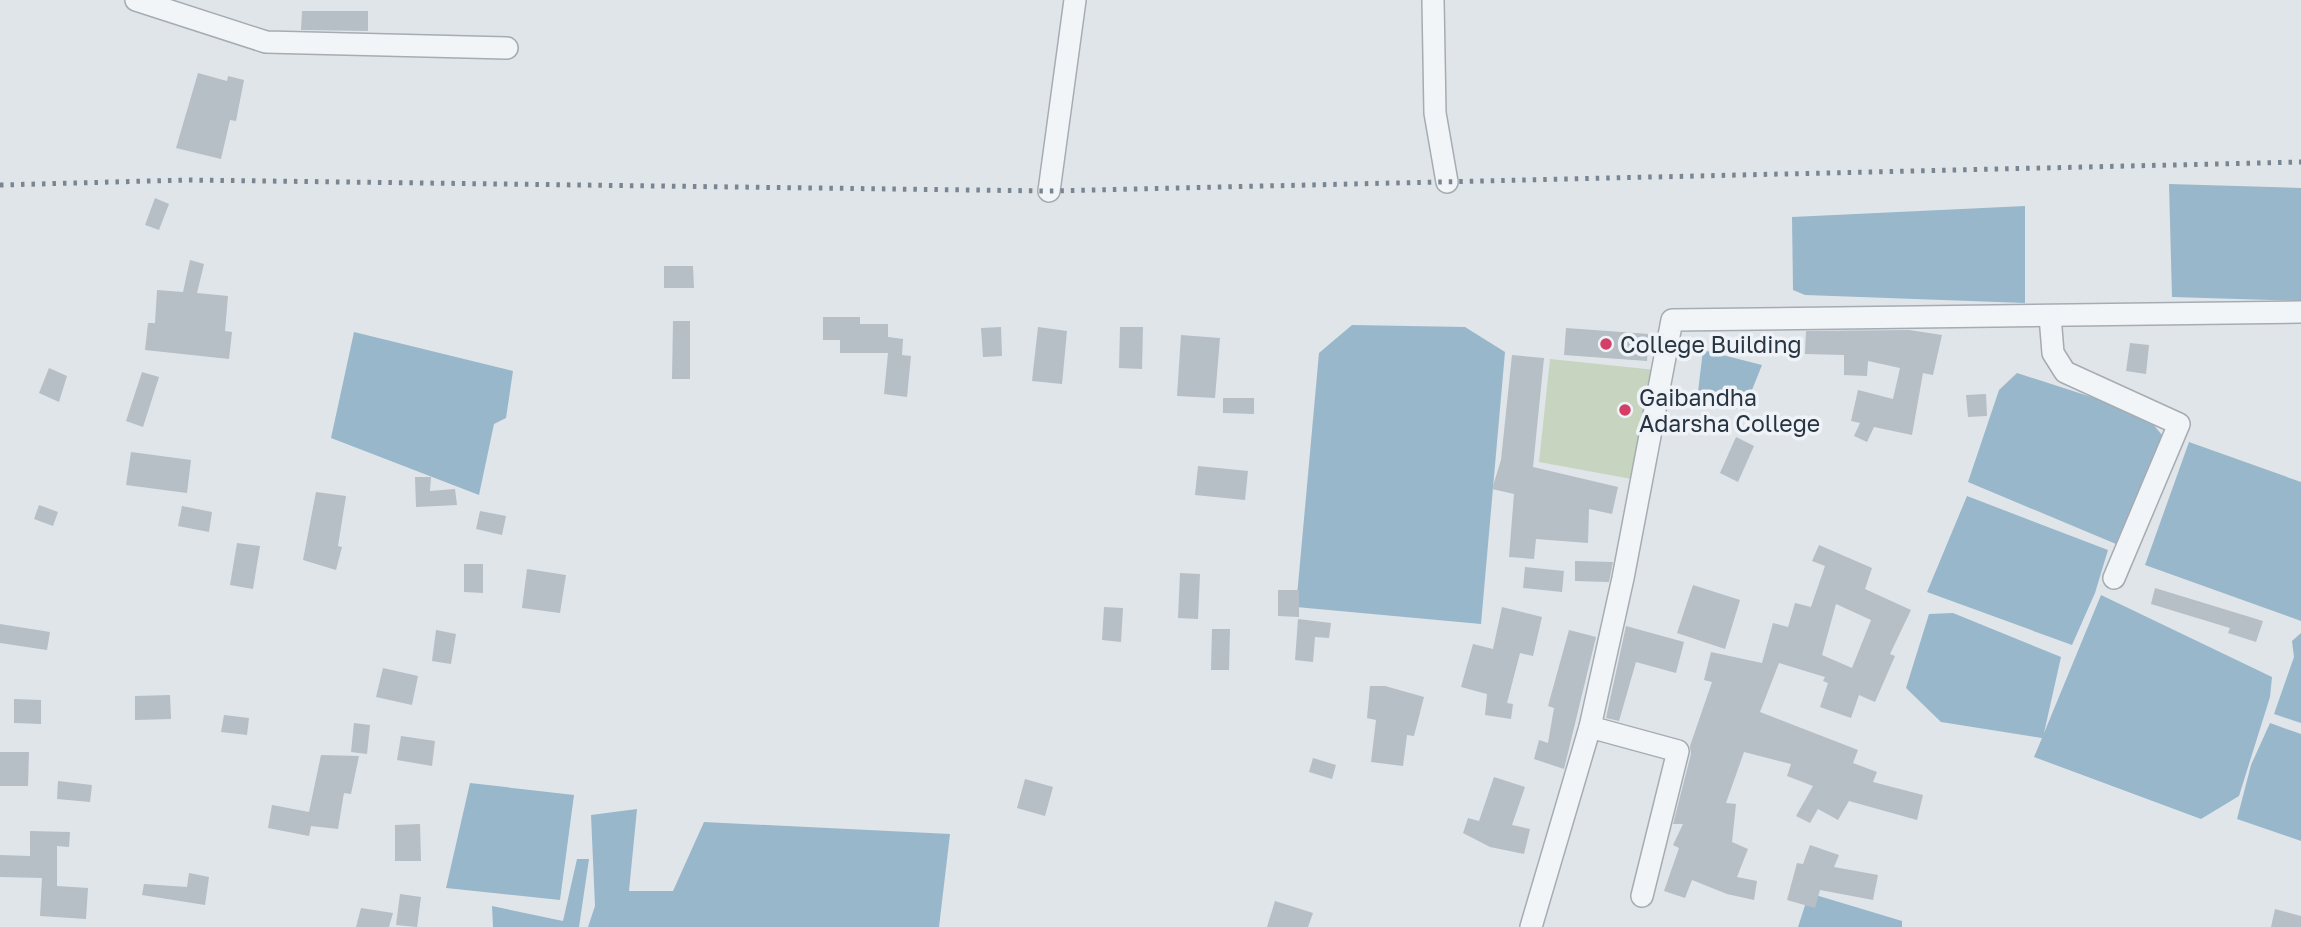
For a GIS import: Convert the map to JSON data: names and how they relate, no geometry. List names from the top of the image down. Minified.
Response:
{"places":["College Building","Gaibandha Adarsha College"]}
